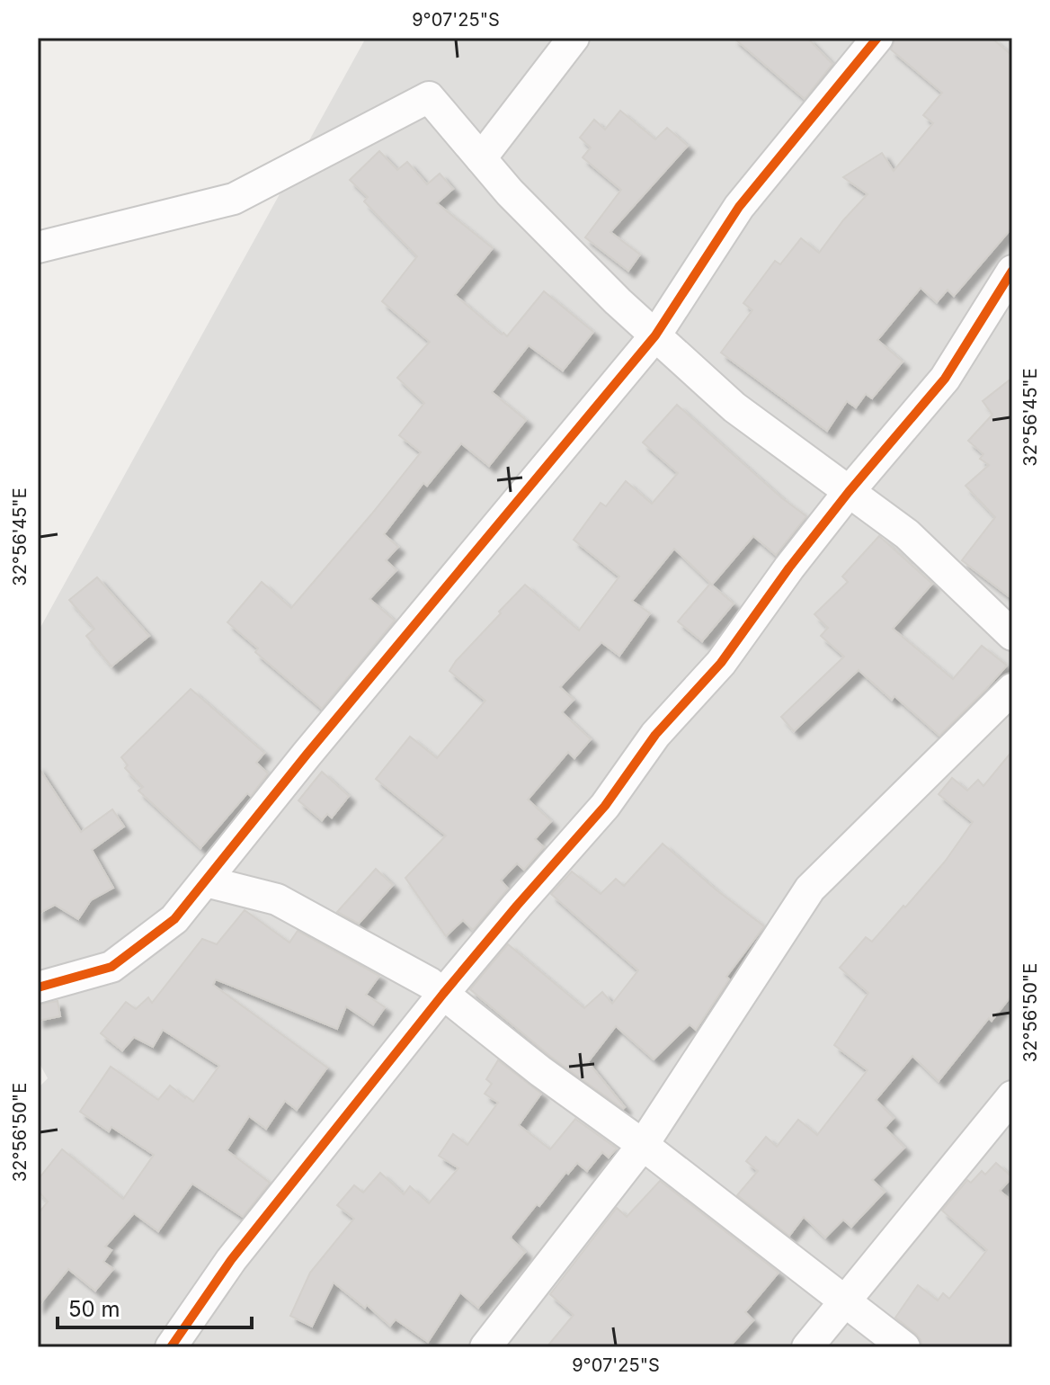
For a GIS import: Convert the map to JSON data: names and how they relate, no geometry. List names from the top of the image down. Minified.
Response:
{"scale_bar":"50 m","coordinates":["9°07'25\"S","32°56'45\"E","32°56'50\"E"]}
